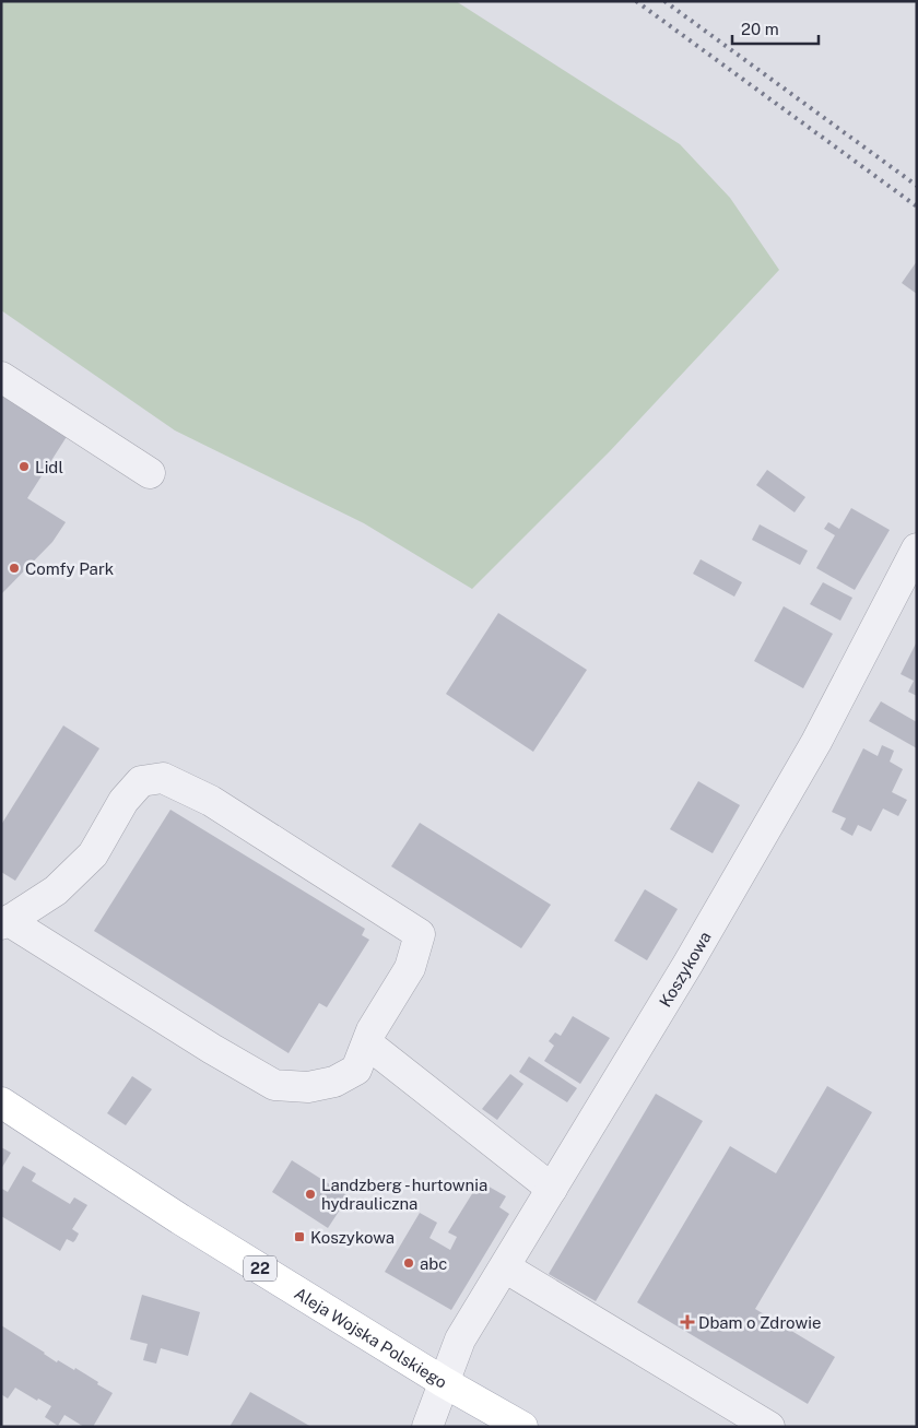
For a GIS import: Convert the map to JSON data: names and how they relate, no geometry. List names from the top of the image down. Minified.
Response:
{"streets":{"main road":["22","Aleja Wojska Polskiego"],"street":["Koszykowa"]},"crossings":[["Koszykowa","Aleja Wojska Polskiego"]],"places":{"other":["Lidl","Comfy Park","Landzberg - hurtownia hydrauliczna","abc"],"transit":["Koszykowa"],"health":["Dbam o Zdrowie"]},"scale_bar":"20 m"}
